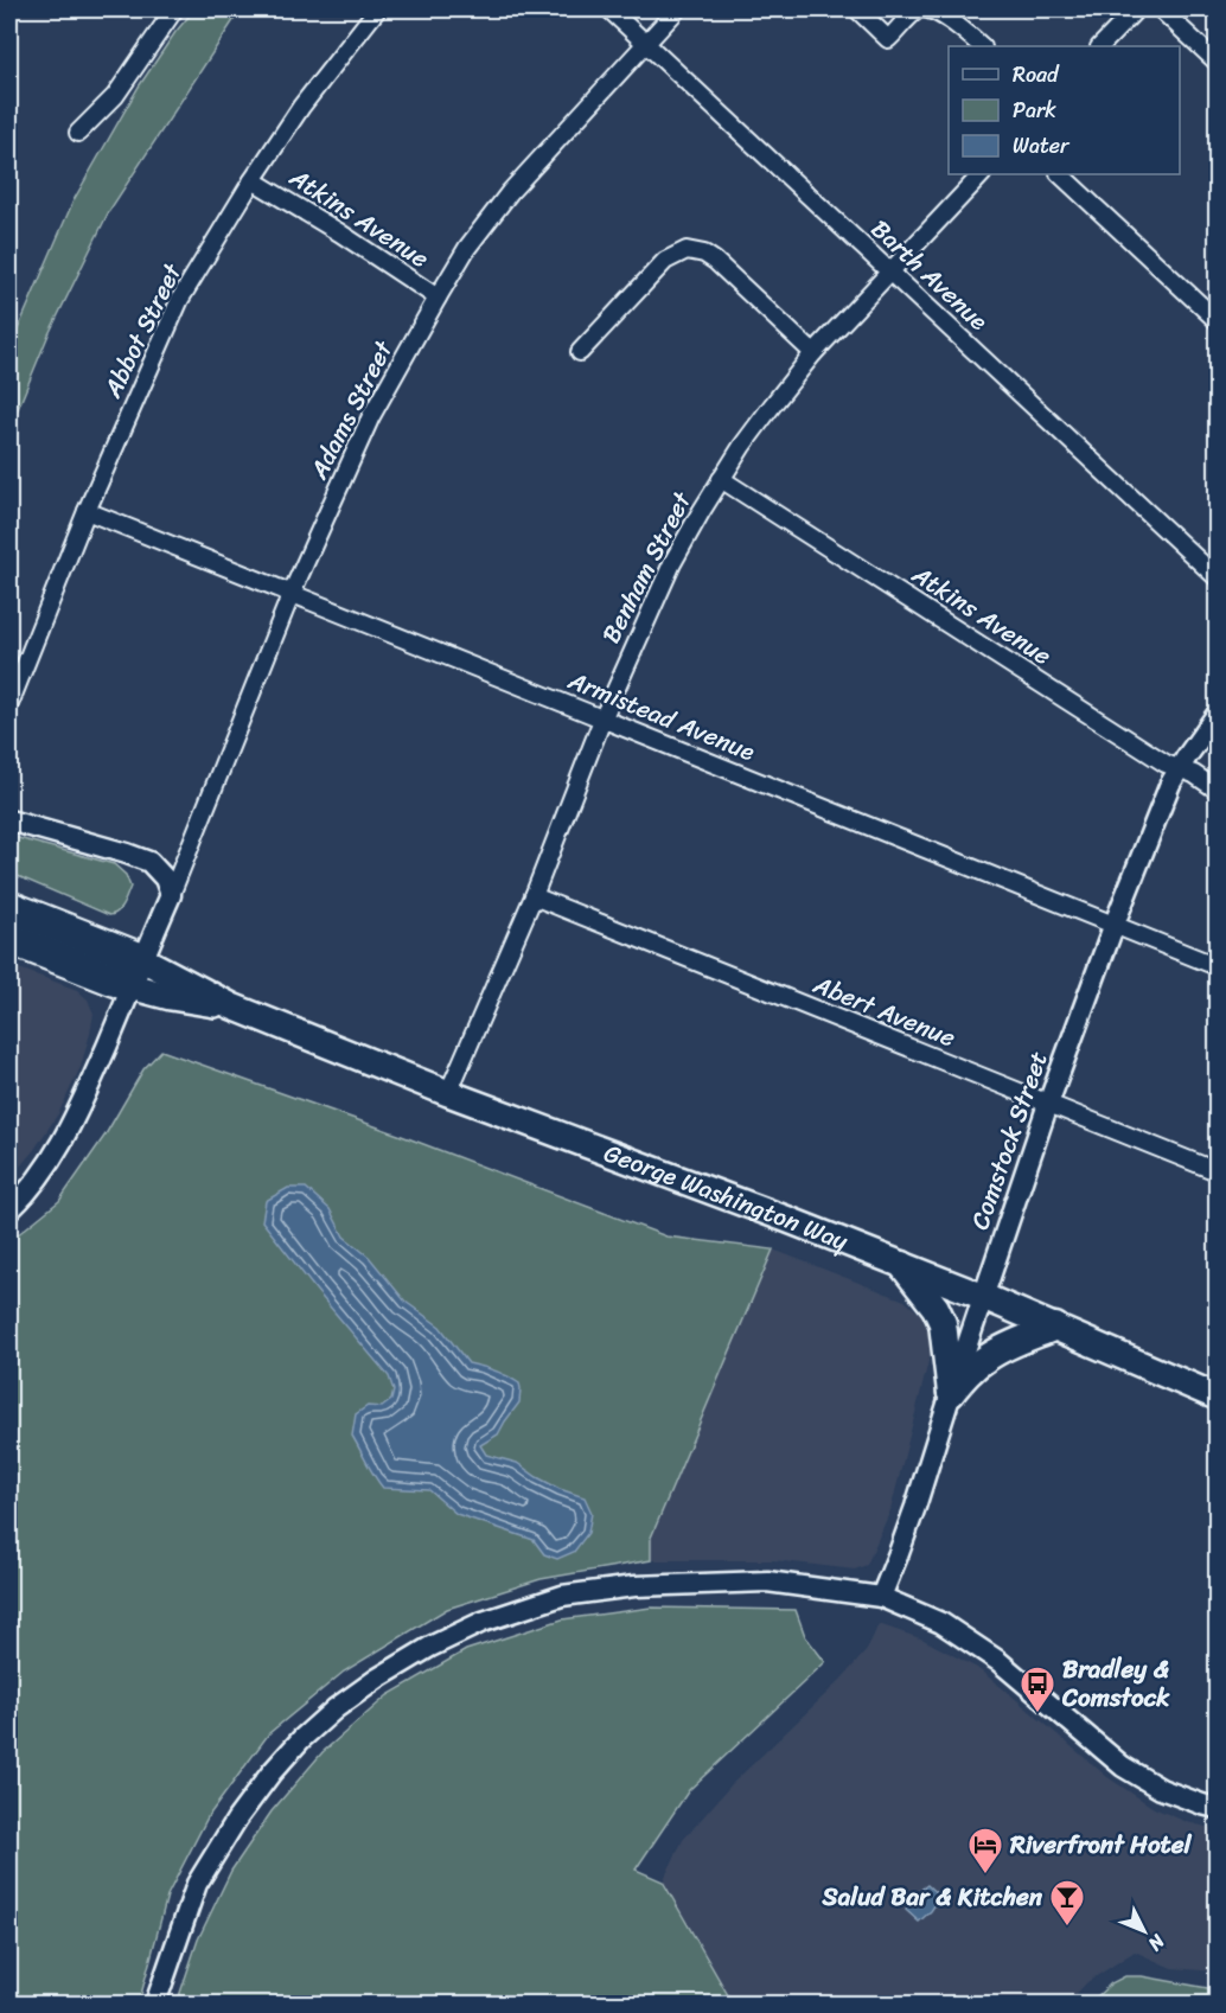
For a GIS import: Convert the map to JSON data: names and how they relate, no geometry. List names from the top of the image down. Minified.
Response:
{"streets":{"highway":["George Washington Way"],"street":["Atkins Avenue","Barth Avenue","Abbot Street","Adams Street","Benham Street","Armistead Avenue","Abert Avenue","Comstock Street"]},"crossings":[["Atkins Avenue","Abbot Street"],["Atkins Avenue","Adams Street"],["Atkins Avenue","Benham Street"],["Atkins Avenue","Comstock Street"],["Barth Avenue","Adams Street"],["Barth Avenue","Benham Street"],["Abbot Street","Armistead Avenue"],["Adams Street","Armistead Avenue"],["Benham Street","Armistead Avenue"],["Benham Street","Abert Avenue"],["Benham Street","George Washington Way"],["Armistead Avenue","Comstock Street"],["Abert Avenue","Comstock Street"],["Comstock Street","George Washington Way"]],"places":{"bus stop":["Bradley & Comstock"],"hotel":["Riverfront Hotel"],"bar":["Salud Bar & Kitchen"]},"legend":["Road","Park","Water"],"north":"bottom right"}
